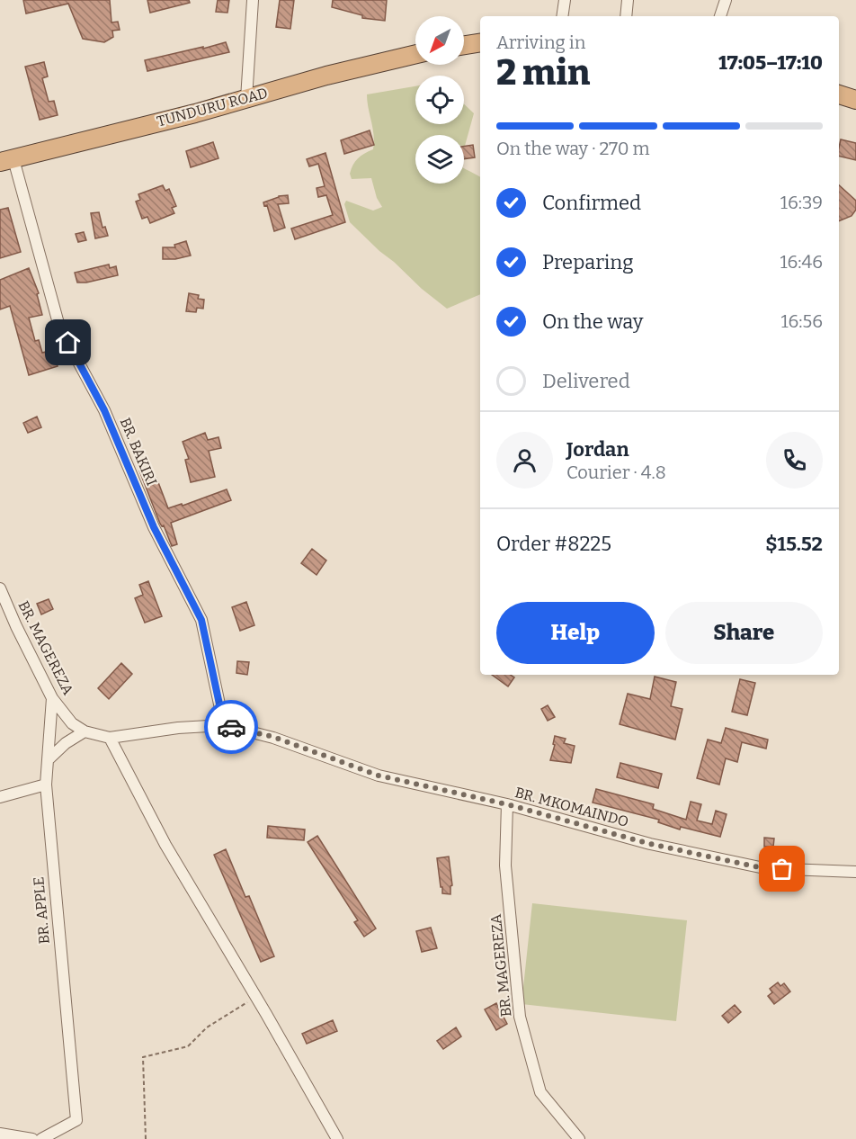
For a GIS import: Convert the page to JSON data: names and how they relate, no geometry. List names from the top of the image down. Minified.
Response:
{"streets":{"highway":["TUNDURU ROAD"],"street":["BR. BAKIRI","BR. MAGEREZA","BR. MKOMAINDO","BR. APPLE"]},"crossings":[["TUNDURU ROAD","BR. BAKIRI"],["BR. BAKIRI","BR. MAGEREZA"],["BR. BAKIRI","BR. MKOMAINDO"],["BR. MAGEREZA","BR. MKOMAINDO"],["BR. MAGEREZA","BR. APPLE"]],"north":"bottom left","page":{"heading":["2 min","Arriving in","17:05–17:10"],"panel":["Jordan","Courier · 4.8","Order #8225","$15.52"],"bar":"On the way · 270 m","list":[["Confirmed","16:39"],["Preparing","16:46"],["On the way","16:56"],"Delivered"],"buttons":["Help","Share"]}}
